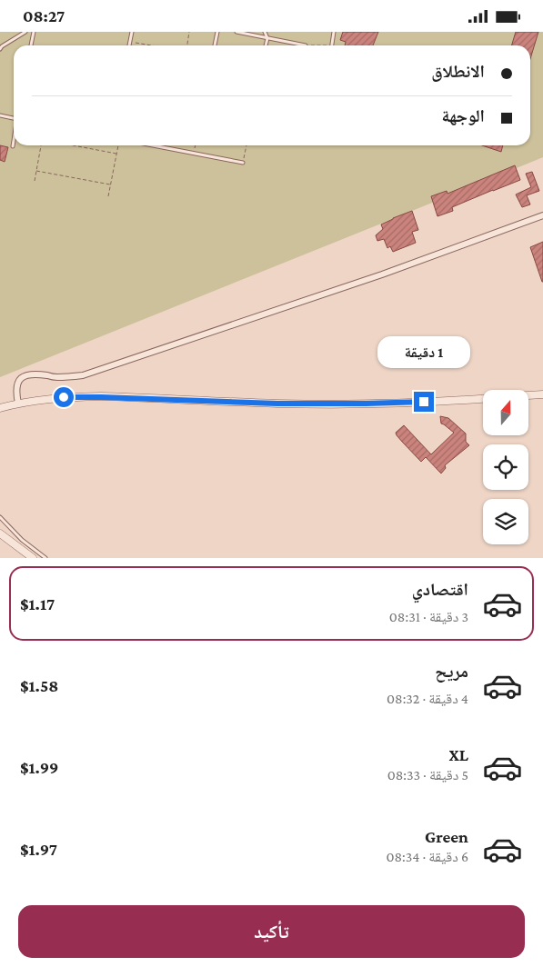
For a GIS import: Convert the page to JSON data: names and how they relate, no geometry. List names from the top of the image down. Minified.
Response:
{"north":"top","page":{"status":"08:27","banner":["الانطلاق","الوجهة"],"bubble":"1 دقيقة","list":[{"name":"اقتصادي","note":"3 دقيقة · 08:31","value":"$1.17"},{"name":"مريح","note":"4 دقيقة · 08:32","value":"$1.58"},{"name":"XL","note":"5 دقيقة · 08:33","value":"$1.99"},{"name":"Green","note":"6 دقيقة · 08:34","value":"$1.97"}],"buttons":"تأكيد"}}
